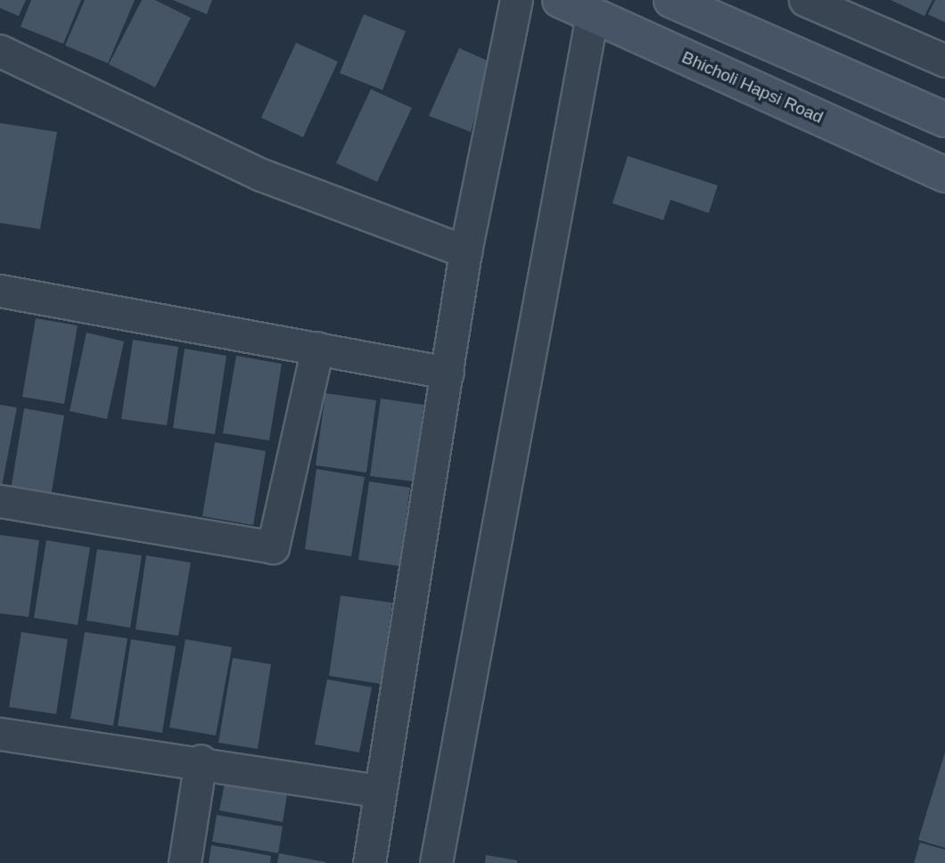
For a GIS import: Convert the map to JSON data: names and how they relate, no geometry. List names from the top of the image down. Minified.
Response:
{"streets":{"street":["Bhicholi Hapsi Road"]}}
